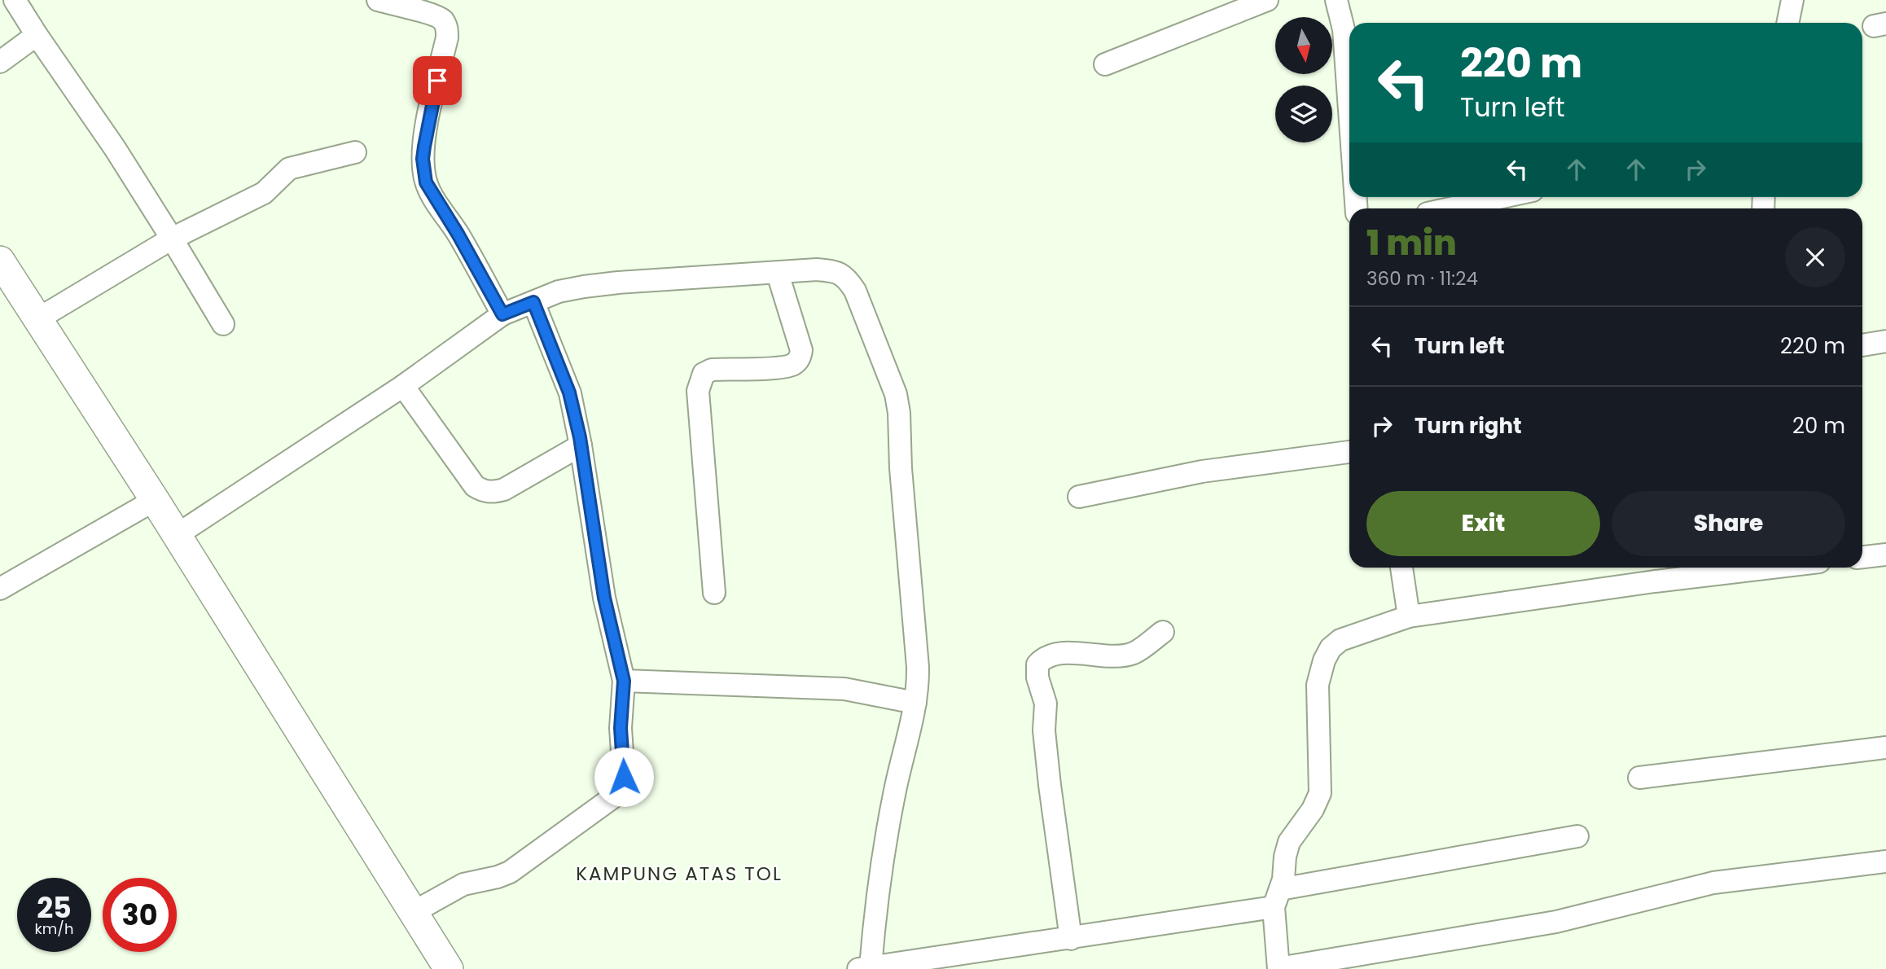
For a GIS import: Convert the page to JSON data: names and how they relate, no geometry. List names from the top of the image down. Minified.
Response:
{"districts":["KAMPUNG ATAS TOL"],"north":"bottom","page":{"turn":["220 m","Turn left"],"heading":["1 min","360 m · 11:24"],"list":[{"name":"Turn left","value":"220 m"},{"name":"Turn right","value":"20 m"}],"buttons":["Exit","Share"],"speed":"25 km/h","limit":"30"}}
